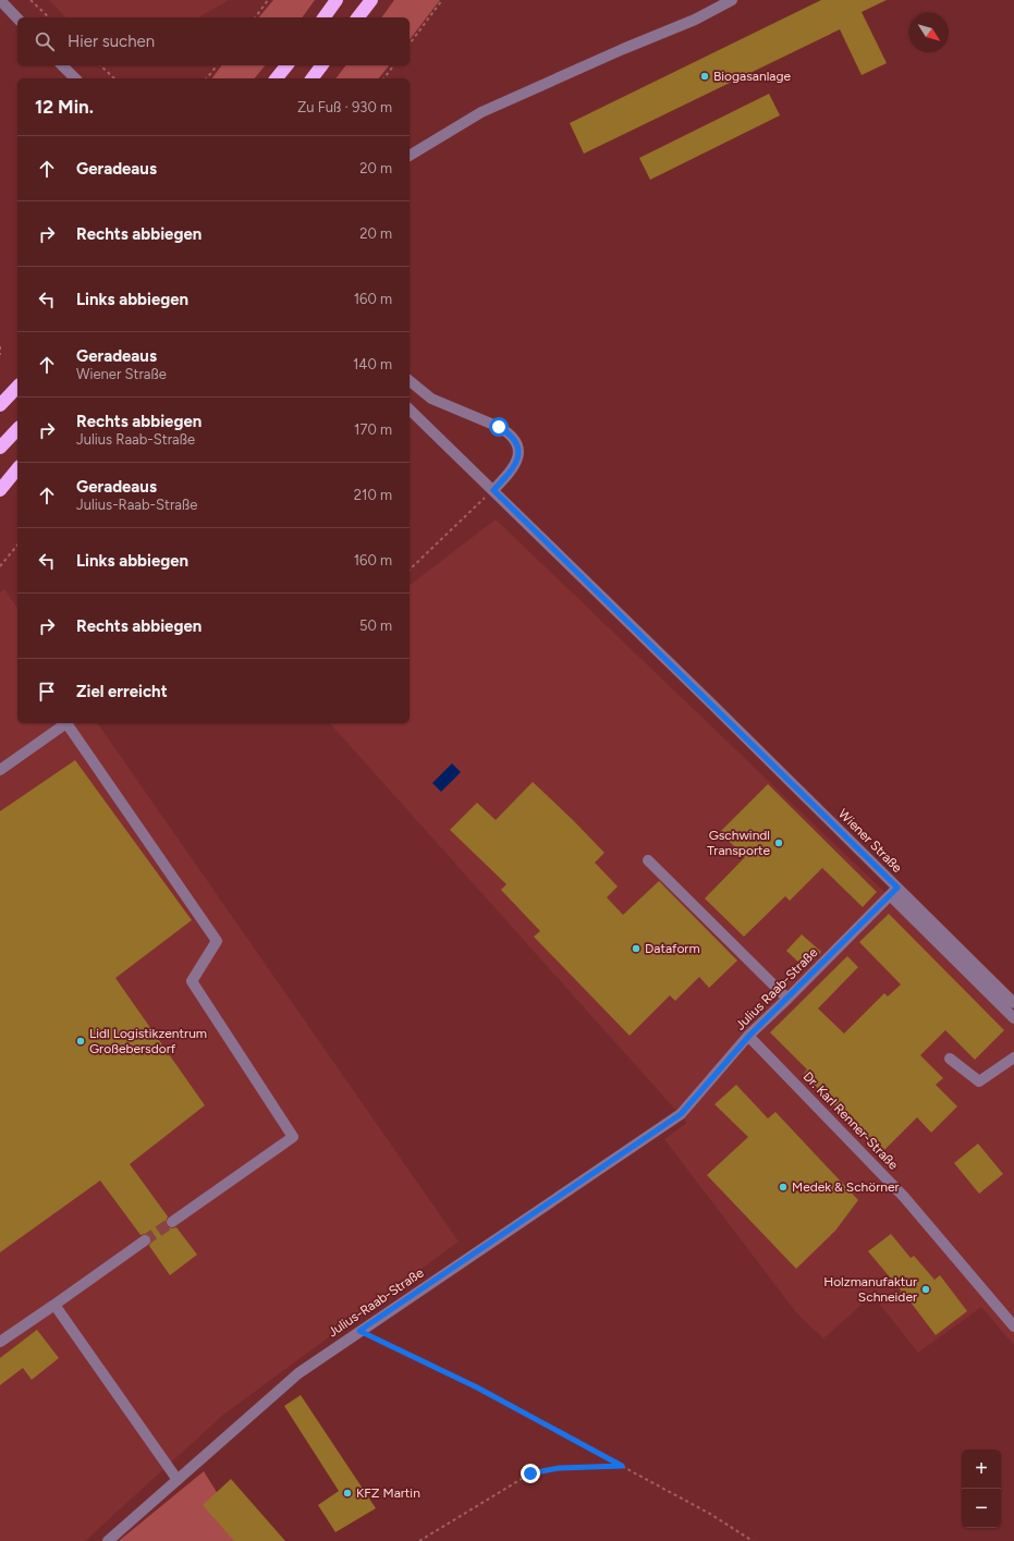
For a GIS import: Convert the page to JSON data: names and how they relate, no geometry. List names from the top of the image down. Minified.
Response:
{"streets":{"street":["Wiener Straße","Julius Raab-Straße","Dr. Karl Renner-Straße","Julius-Raab-Straße"]},"crossings":[["Wiener Straße","Julius Raab-Straße"],["Julius Raab-Straße","Dr. Karl Renner-Straße"],["Julius Raab-Straße","Julius-Raab-Straße"]],"places":["Biogasanlage","Gschwindl Transporte","Dataform","Lidl Logistikzentrum Großebersdorf","Medek & Schörner","Holzmanufaktur Schneider","KFZ Martin"],"north":"bottom right","page":{"search":"Hier suchen","heading":["12 Min.","Zu Fuß · 930 m"],"list":[["Geradeaus","20 m"],["Rechts abbiegen","20 m"],["Links abbiegen","160 m"],["Geradeaus","Wiener Straße","140 m"],["Rechts abbiegen","Julius Raab-Straße","170 m"],["Geradeaus","Julius-Raab-Straße","210 m"],["Links abbiegen","160 m"],["Rechts abbiegen","50 m"],"Ziel erreicht"],"map_buttons":["+","−"]}}
